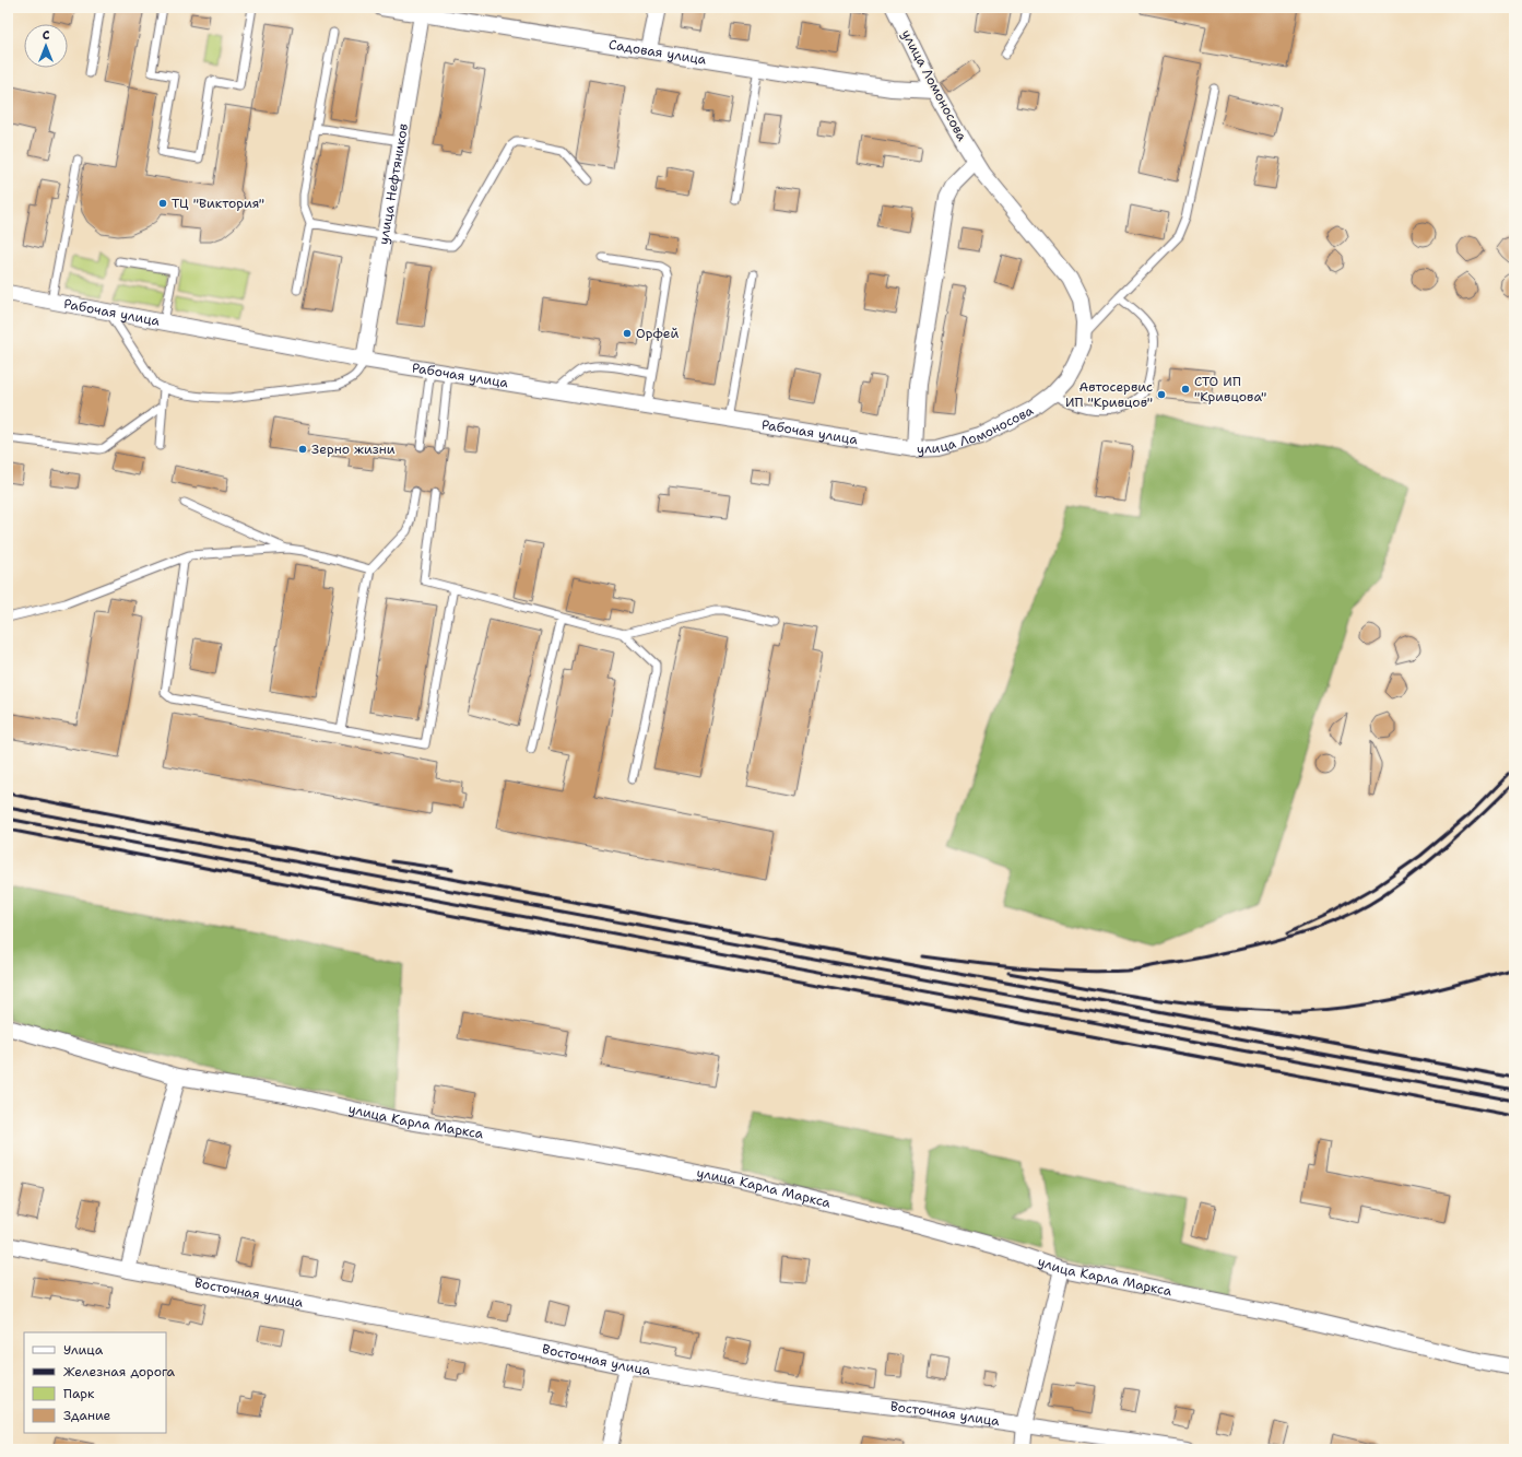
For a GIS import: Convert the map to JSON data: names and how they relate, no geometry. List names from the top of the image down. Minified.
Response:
{"streets":{"street":["Садовая улица","улица Ломоносова","улица Нефтяников","Рабочая улица","улица Карла Маркса","Восточная улица"]},"crossings":[["Садовая улица","улица Ломоносова"],["Садовая улица","улица Нефтяников"],["улица Ломоносова","Рабочая улица"],["улица Нефтяников","Рабочая улица"]],"places":["ТЦ \"Виктория\"","Орфей","СТО ИП \"Кривцова\"","Автосервис ИП \"Кривцов\"","Зерно жизни"],"legend":["Улица","Железная дорога","Парк","Здание"],"north":"top"}
